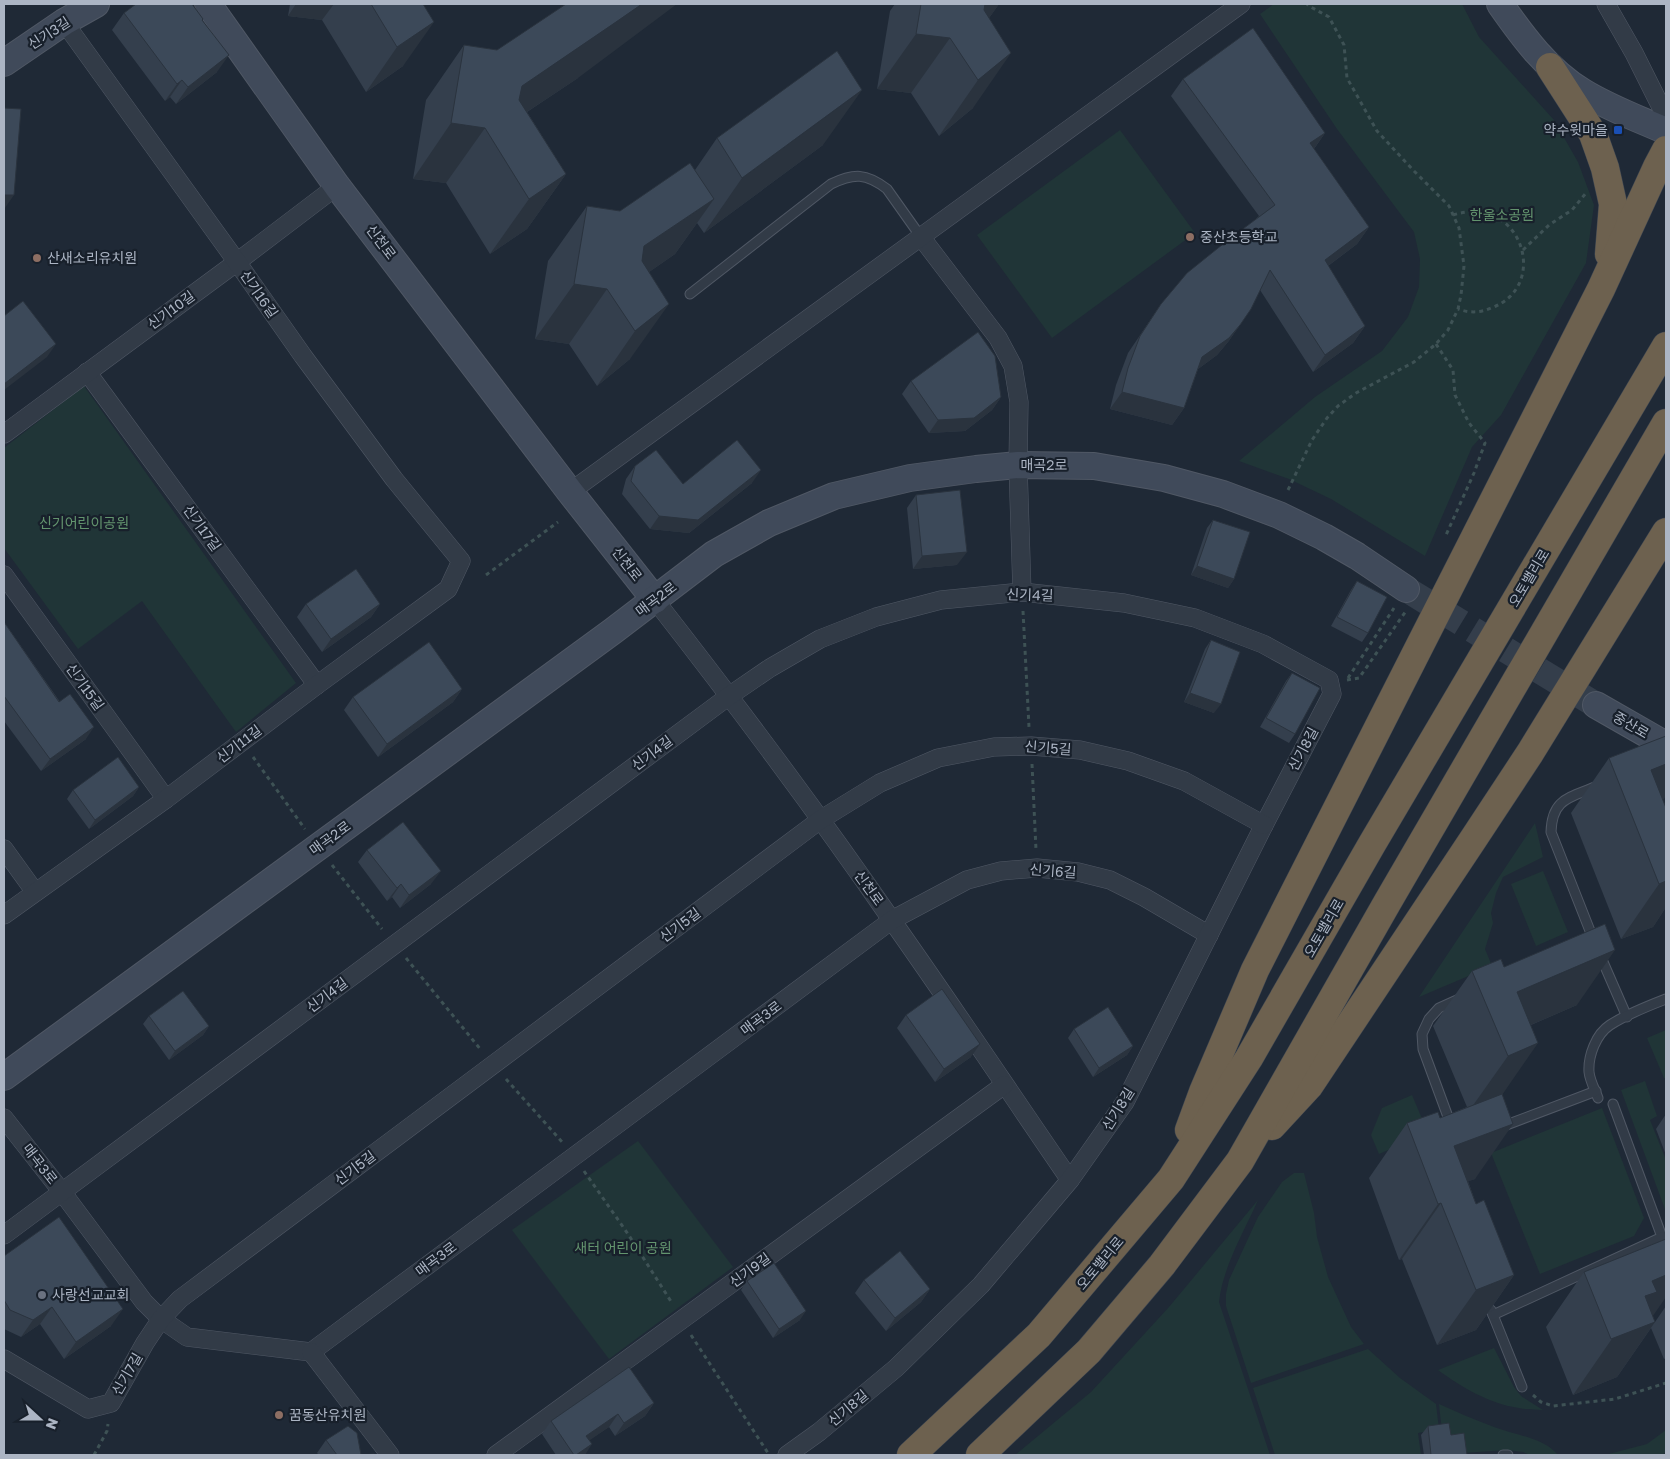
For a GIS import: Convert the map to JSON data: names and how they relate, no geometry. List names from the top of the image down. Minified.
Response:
{"streets":{"highway":["오토밸리로"],"street":["신기3길","신천로","신기16길","신기10길","매곡2로","신기17길","신기4길","신기15길","중산로","신기11길","신기5길","신기8길","신기6길","매곡3로","신기9길","신기7길"]},"crossings":[["신기3길","신기16길"],["신천로","신기10길"],["신천로","매곡2로"],["신천로","신기4길"],["신천로","신기5길"],["신천로","신기8길"],["신천로","신기6길"],["신천로","매곡3로"],["신천로","신기9길"],["신기16길","신기10길"],["신기16길","신기11길"],["신기10길","신기17길"],["신기17길","신기11길"],["신기4길","신기8길"],["신기4길","매곡3로"],["신기15길","신기11길"],["신기5길","신기8길"],["신기5길","매곡3로"],["신기5길","신기7길"],["신기8길","신기6길"],["신기6길","매곡3로"],["매곡3로","신기7길"]],"parks":["한울소공원","신기어린이공원","새터 어린이 공원"],"places":{"transit":["약수윗마을"],"other":["중산초등학교","산새소리유치원","사랑선교교회","꿈동산유치원"]},"north":"right"}
